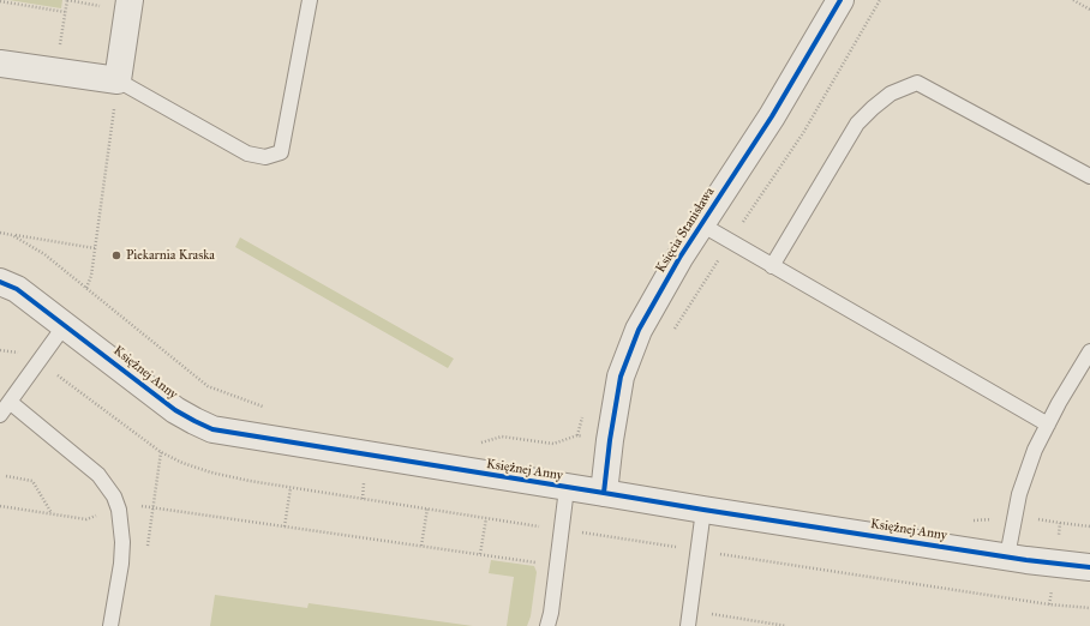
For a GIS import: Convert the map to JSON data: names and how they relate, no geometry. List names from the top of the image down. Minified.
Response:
{"streets":{"street":["Księcia Stanisława","Księżnej Anny"]},"crossings":[["Księcia Stanisława","Księżnej Anny"]],"places":["Piekarnia Kraska"]}
